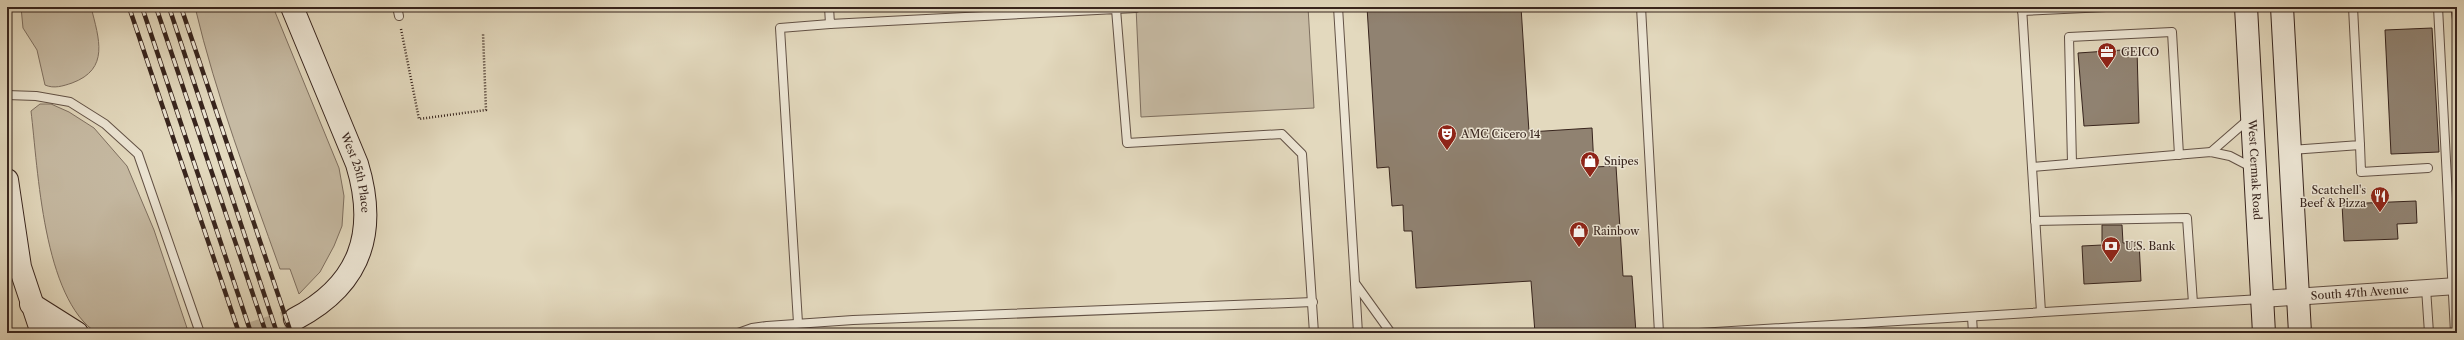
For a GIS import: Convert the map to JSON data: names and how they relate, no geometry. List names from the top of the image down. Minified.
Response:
{"streets":{"main road":["West Cermak Road","West 25th Place"],"street":["South 47th Avenue"]},"crossings":[["West Cermak Road","South 47th Avenue"]],"places":{"office":["GEICO"],"theatre":["AMC Cicero 14"],"shop":["Snipes","Rainbow"],"restaurant":["Scatchell's Beef & Pizza"],"bank":["U.S. Bank"]}}
